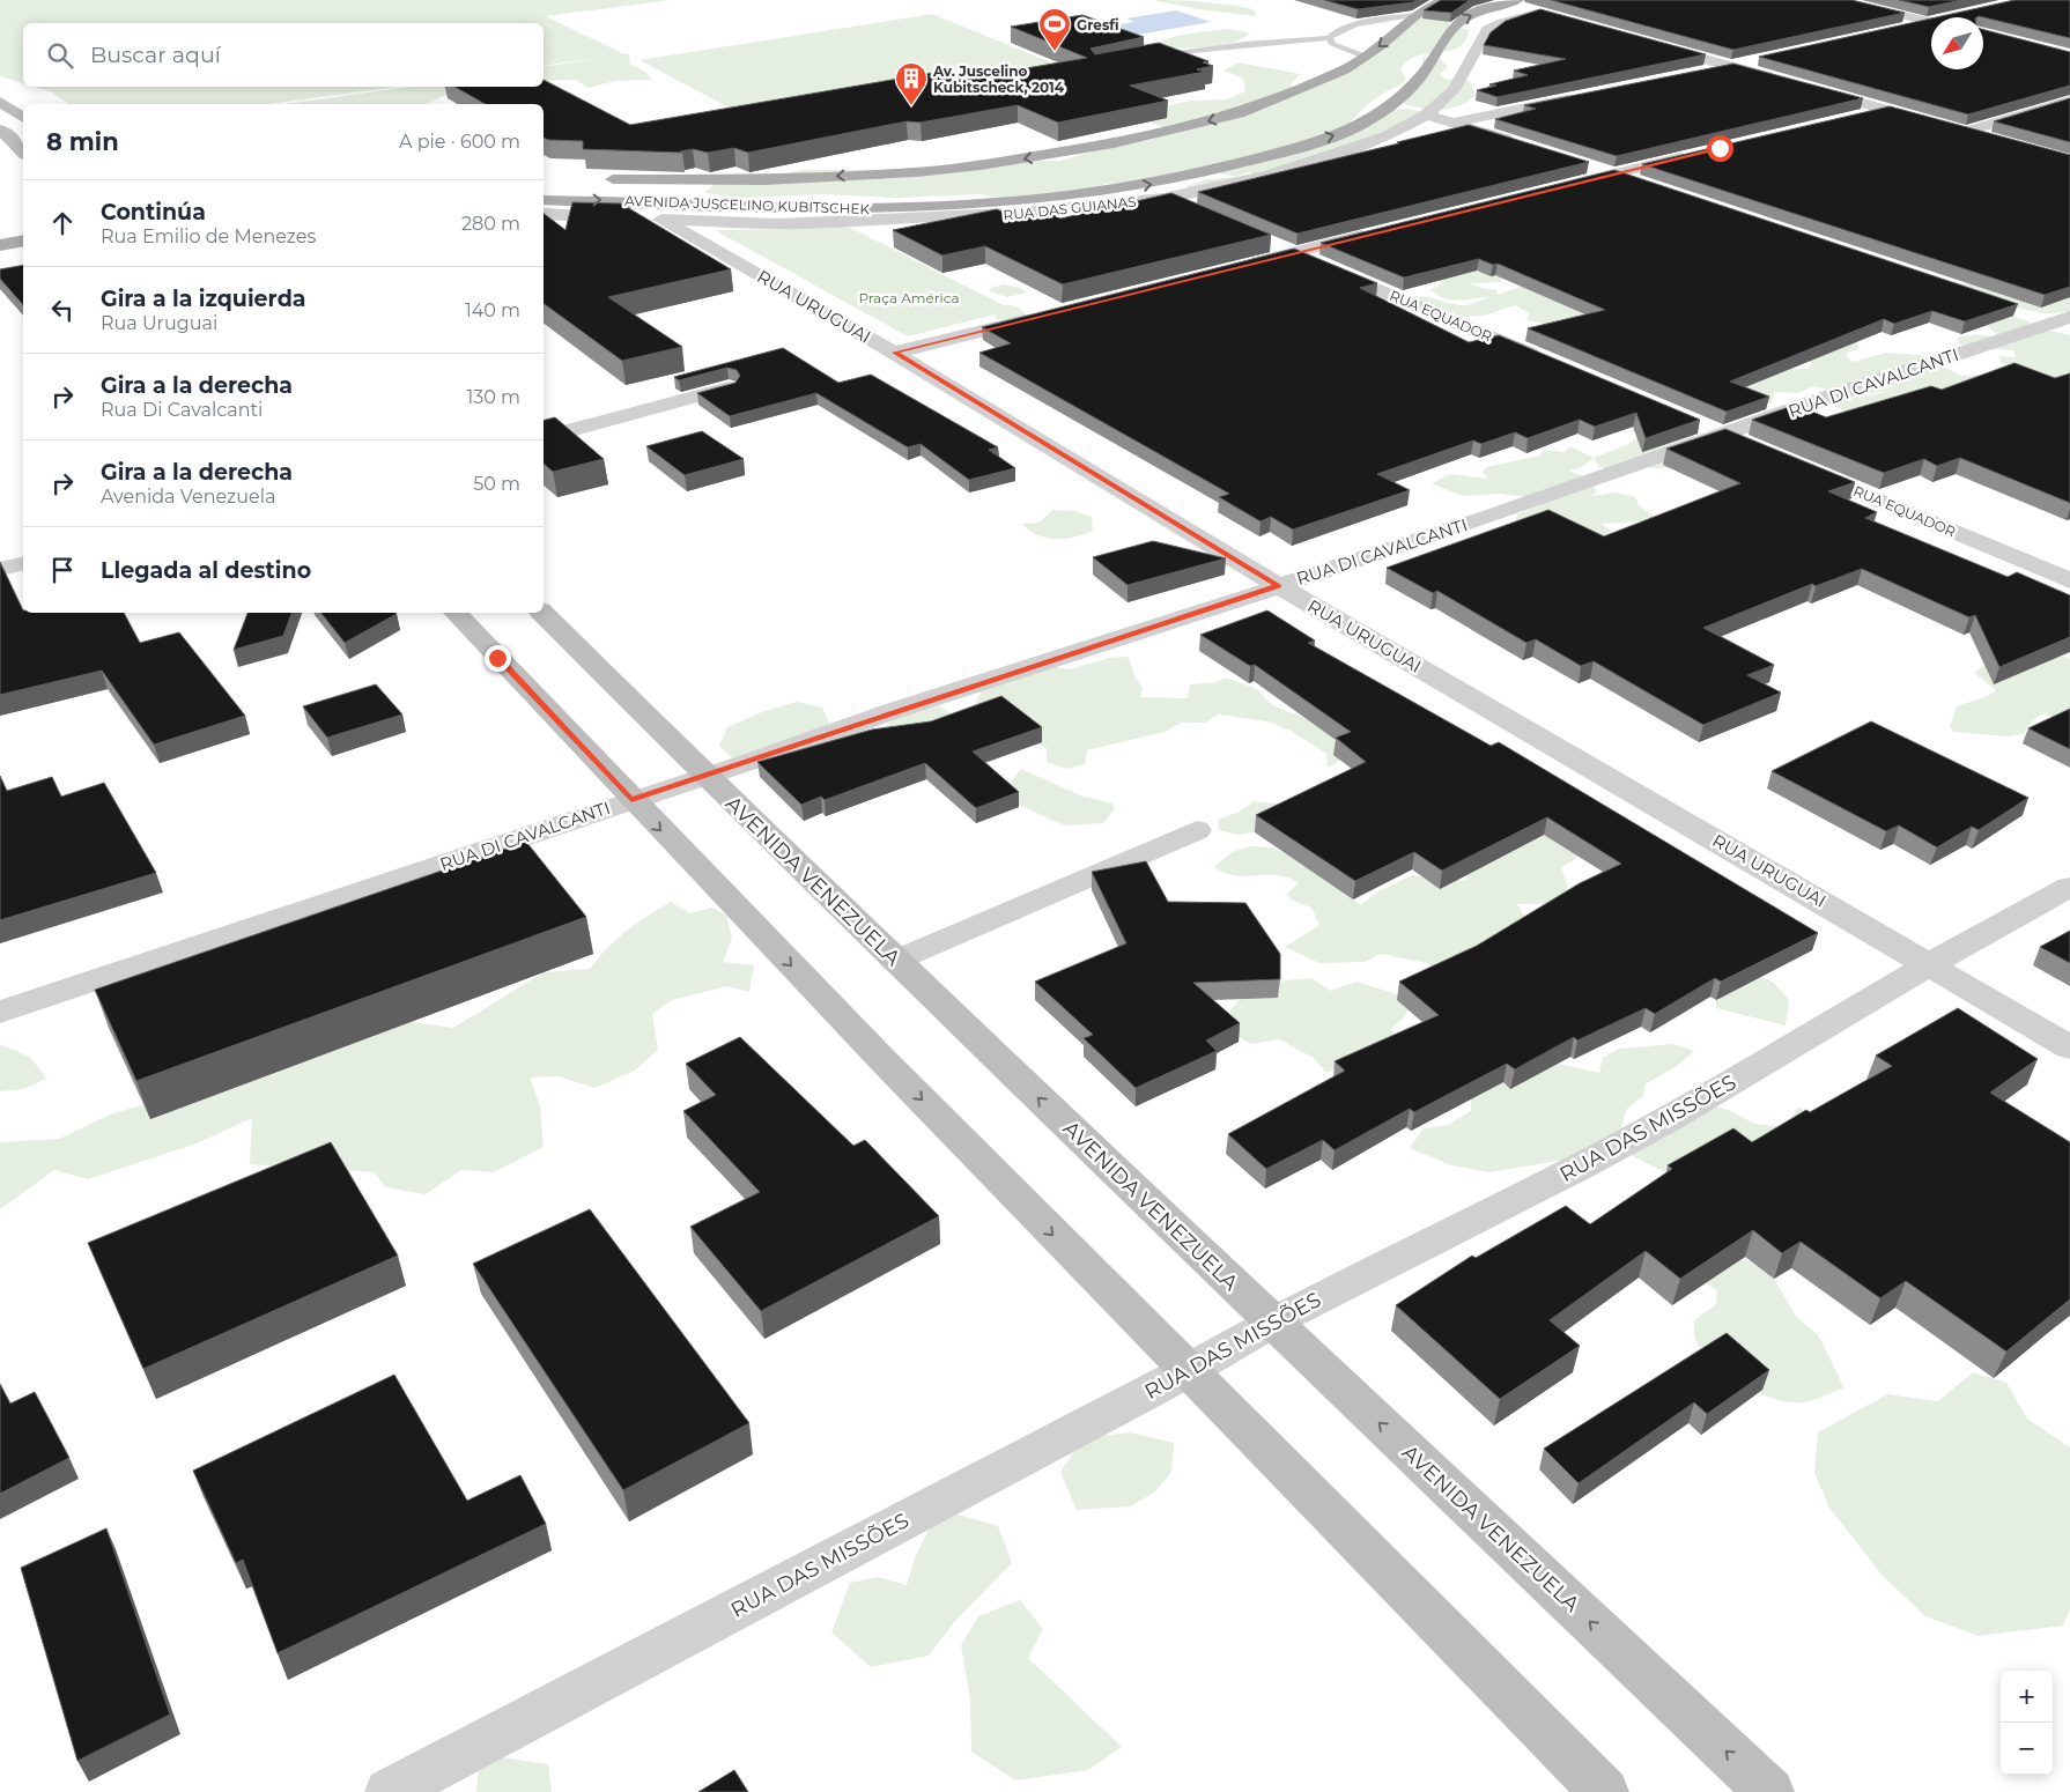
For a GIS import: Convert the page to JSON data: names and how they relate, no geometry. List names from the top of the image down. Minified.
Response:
{"streets":{"main road":["AVENIDA JUSCELINO KUBITSCHEK","AVENIDA VENEZUELA"],"street":["RUA DAS GUIANAS","RUA URUGUAI","RUA EQUADOR","RUA DI CAVALCANTI","RUA DAS MISSÕES"]},"crossings":[["AVENIDA JUSCELINO KUBITSCHEK","RUA DAS GUIANAS"],["RUA DAS GUIANAS","RUA URUGUAI"],["RUA URUGUAI","RUA DI CAVALCANTI"],["RUA URUGUAI","RUA DAS MISSÕES"],["RUA DI CAVALCANTI","AVENIDA VENEZUELA"],["AVENIDA VENEZUELA","RUA DAS MISSÕES"]],"parks":["Praça América"],"places":{"sports":["Gresfi"],"building":["Av. Juscelino Kubitscheck, 2014"]},"north":"bottom left","page":{"search":"Buscar aquí","heading":["8 min","A pie · 600 m"],"list":[["Continúa","Rua Emilio de Menezes","280 m"],["Gira a la izquierda","Rua Uruguai","140 m"],["Gira a la derecha","Rua Di Cavalcanti","130 m"],["Gira a la derecha","Avenida Venezuela","50 m"],"Llegada al destino"],"map_buttons":["+","−"]}}
